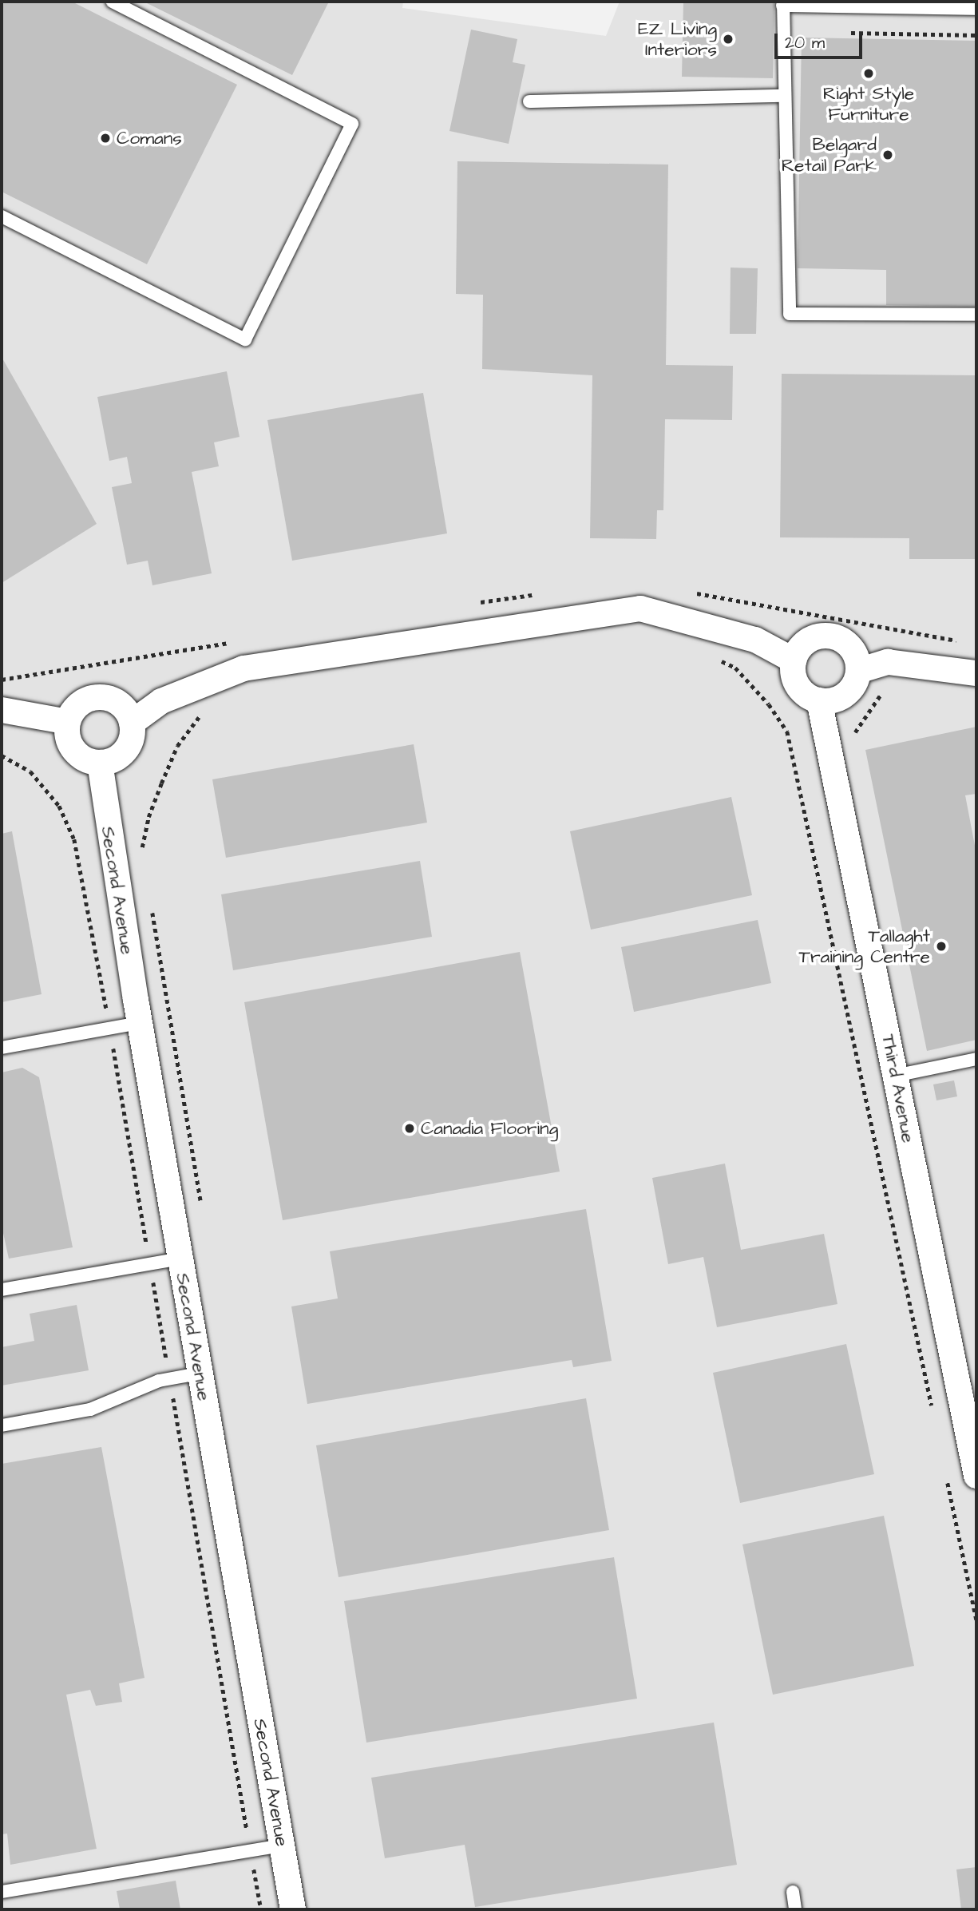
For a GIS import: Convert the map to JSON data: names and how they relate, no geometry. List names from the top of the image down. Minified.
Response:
{"streets":{"street":["Second Avenue","Third Avenue"]},"places":["EZ Living Interiors","Right Style Furniture","Comans","Belgard Retail Park","Tallaght Training Centre","Canadia Flooring"],"scale_bar":"20 m"}
